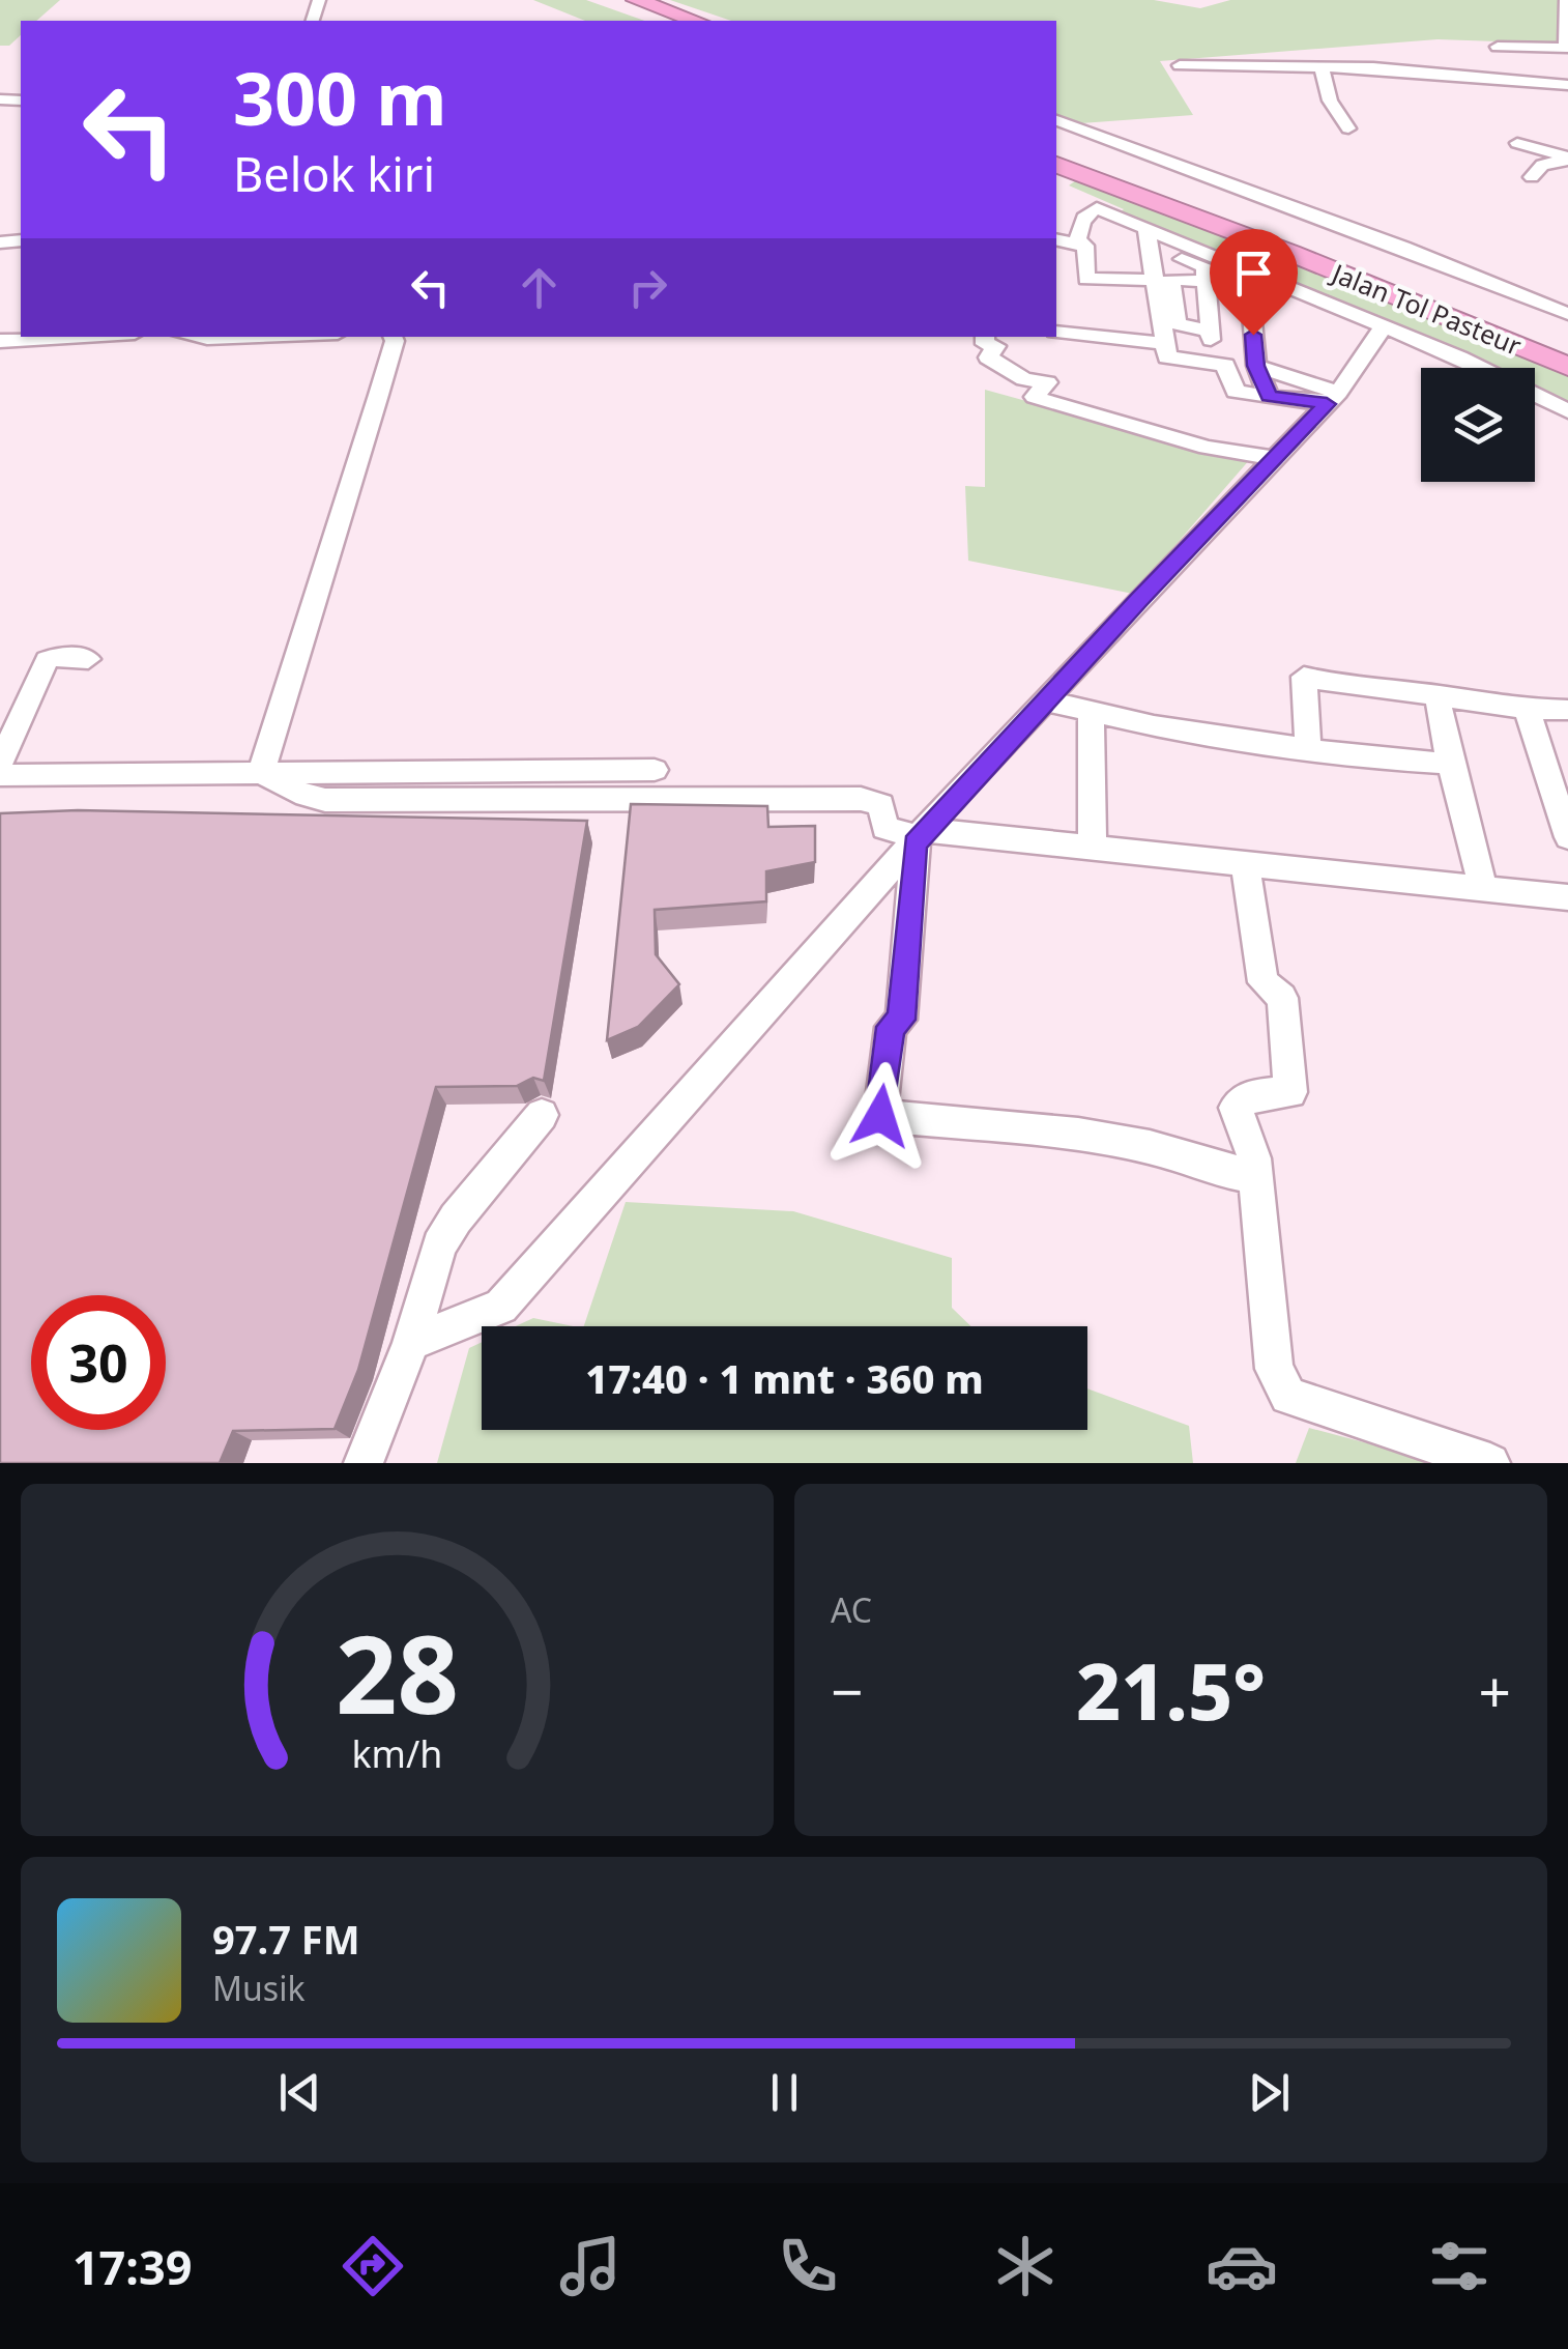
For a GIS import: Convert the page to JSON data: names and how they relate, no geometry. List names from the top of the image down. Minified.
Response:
{"streets":{"highway":["Jalan Tol Pasteur"]},"page":{"turn":["300 m","Belok kiri"],"limit":"30","trip":"17:40 · 1 mnt · 360 m","tile":"AC","heat":["−","21.5°","+"],"song":["97.7 FM","Musik"],"tabs":"17:39","gauge":["28","km/h"]}}
